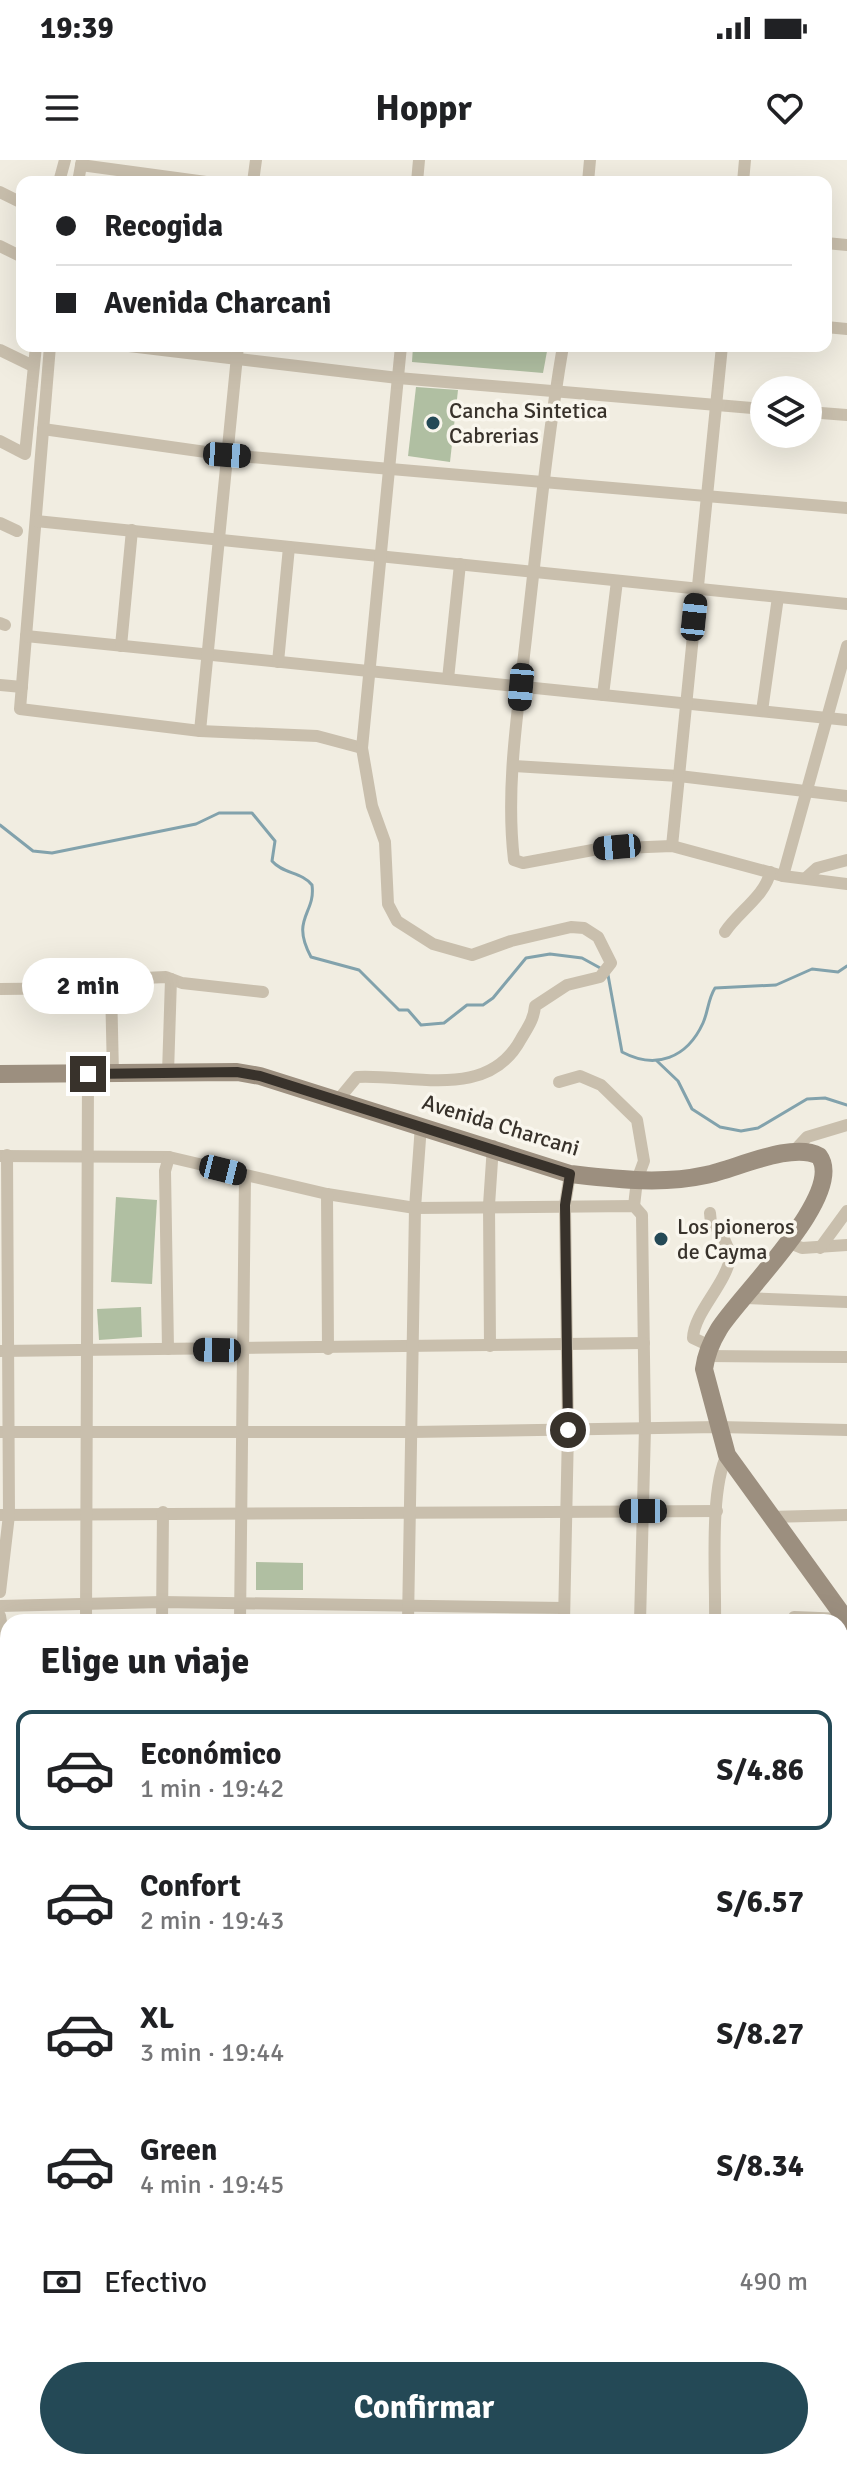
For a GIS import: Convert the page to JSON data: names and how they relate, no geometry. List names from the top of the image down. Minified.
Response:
{"streets":{"main road":["Avenida Charcani"]},"places":["Cancha Sintetica Cabrerias","Los pioneros de Cayma"],"page":{"status":"19:39","header":"Hoppr","banner":["Recogida","Avenida Charcani"],"bubble":"2 min","heading":"Elige un viaje","list":[{"name":"Económico","note":"1 min · 19:42","value":"S/4.86"},{"name":"Confort","note":"2 min · 19:43","value":"S/6.57"},{"name":"XL","note":"3 min · 19:44","value":"S/8.27"},{"name":"Green","note":"4 min · 19:45","value":"S/8.34"}],"pay":["Efectivo","490 m"],"buttons":"Confirmar"}}
